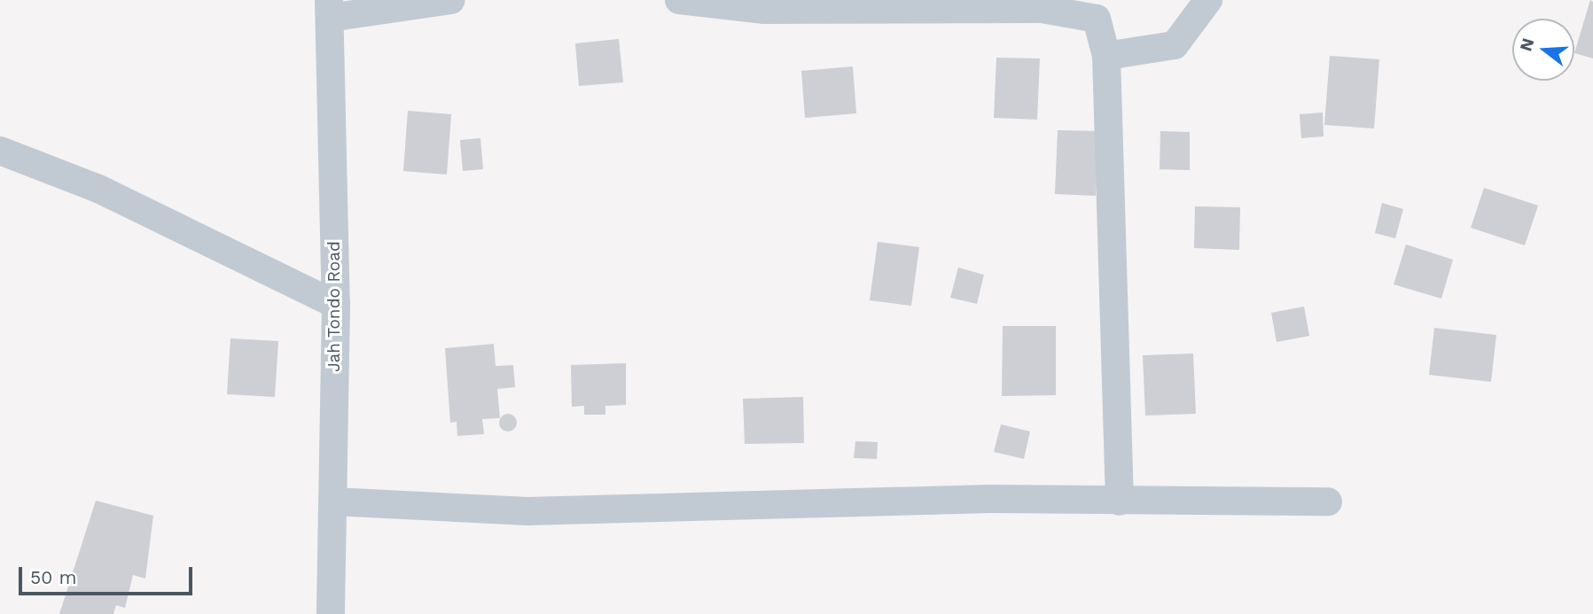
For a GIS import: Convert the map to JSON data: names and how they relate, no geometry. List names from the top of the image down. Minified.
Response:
{"streets":{"street":["Jah Tondo Road"]},"scale_bar":"50 m","north":"left"}
